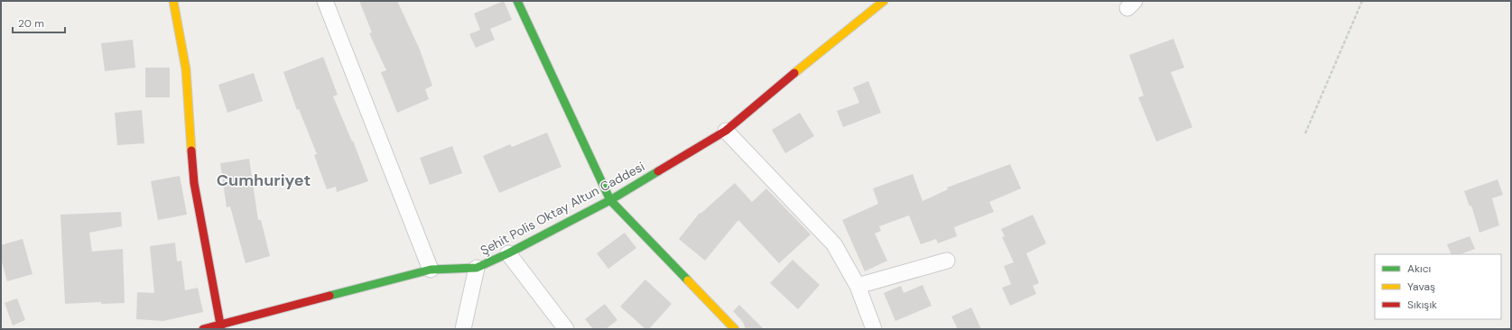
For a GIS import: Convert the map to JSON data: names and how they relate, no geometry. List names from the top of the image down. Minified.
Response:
{"streets":{"street":["Şehit Polis Oktay Altun Caddesi"]},"districts":["Cumhuriyet"],"legend":["Akıcı","Yavaş","Sıkışık"],"scale_bar":"20 m"}
